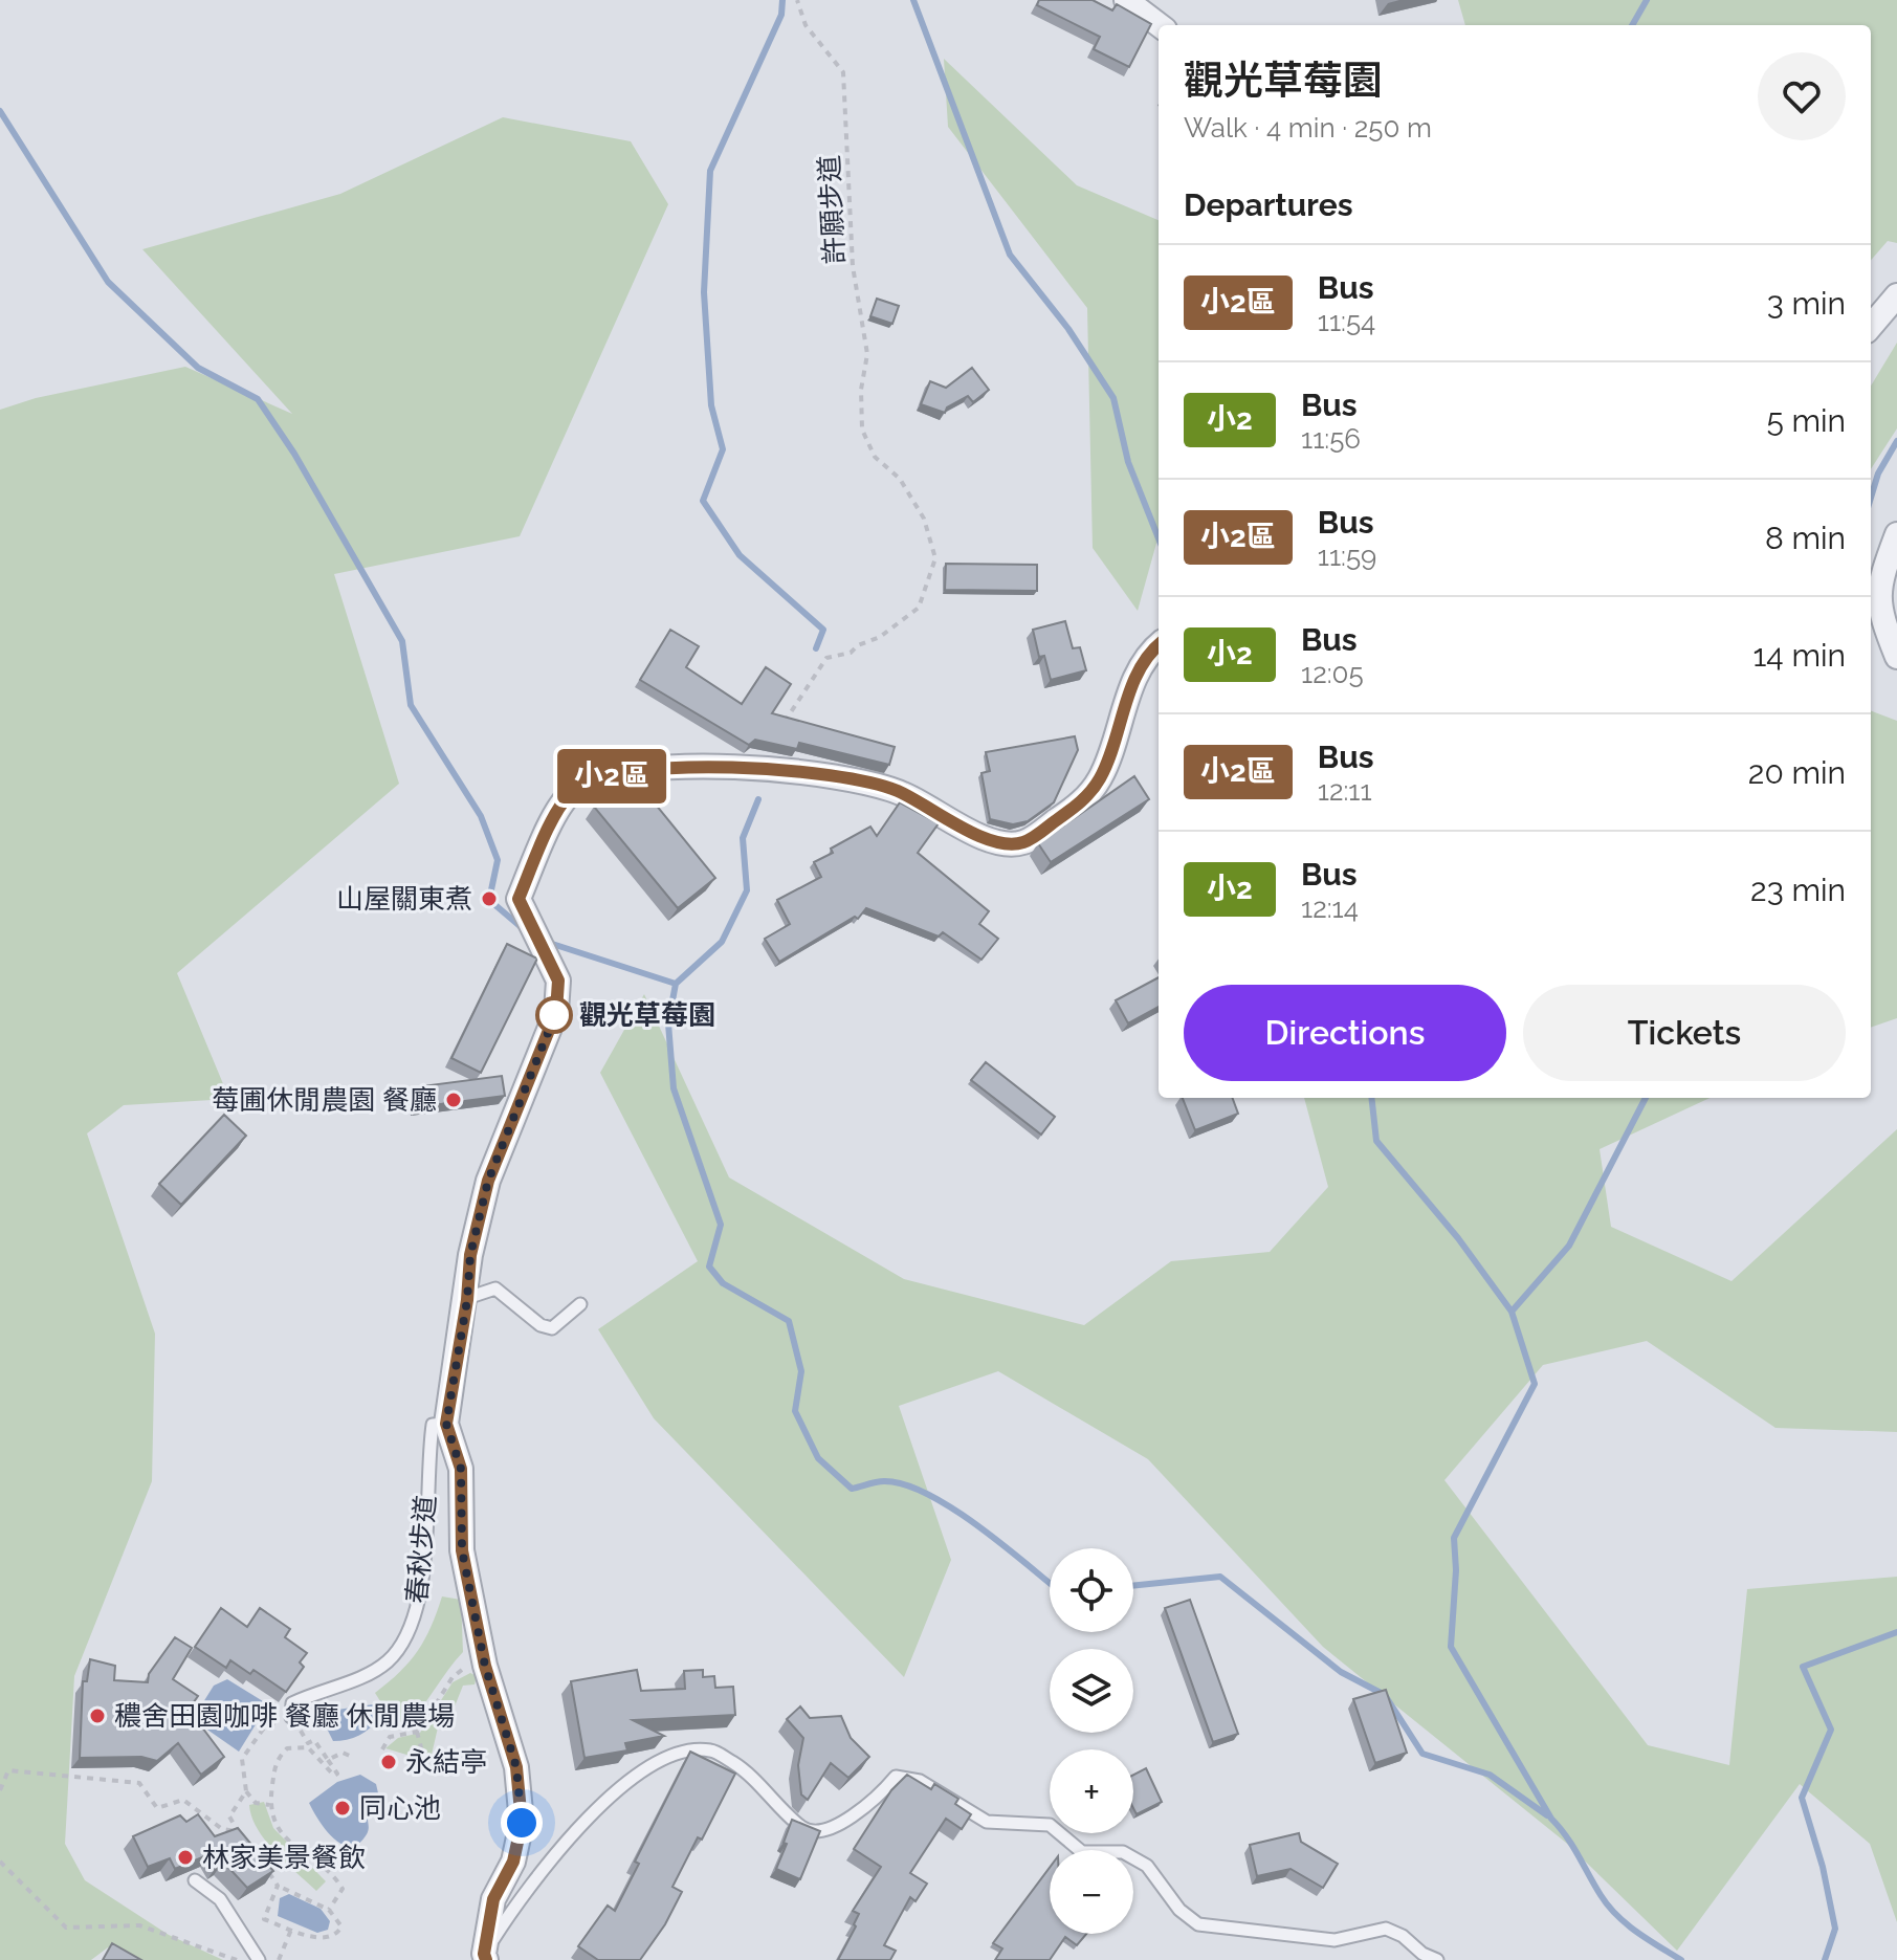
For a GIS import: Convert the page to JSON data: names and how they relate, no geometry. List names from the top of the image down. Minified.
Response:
{"streets":{"lane":["春秋步道"],"path":["許願步道"]},"places":["山屋關東煮","觀光草莓園","莓圃休閒農園 餐廳","穠舍田園咖啡 餐廳 休閒農場","永結亭","同心池","林家美景餐飲"],"lines":["bus line 小2區"],"page":{"on_map":"小2區","heading":[["觀光草莓園","Walk · 4 min · 250 m"],"Departures"],"list":[{"mark":"小2區","name":"Bus","note":"11:54","value":"3 min"},{"mark":"小2","name":"Bus","note":"11:56","value":"5 min"},{"mark":"小2區","name":"Bus","note":"11:59","value":"8 min"},{"mark":"小2","name":"Bus","note":"12:05","value":"14 min"},{"mark":"小2區","name":"Bus","note":"12:11","value":"20 min"},{"mark":"小2","name":"Bus","note":"12:14","value":"23 min"}],"buttons":["Directions","Tickets"],"map_buttons":["+","−"]}}
